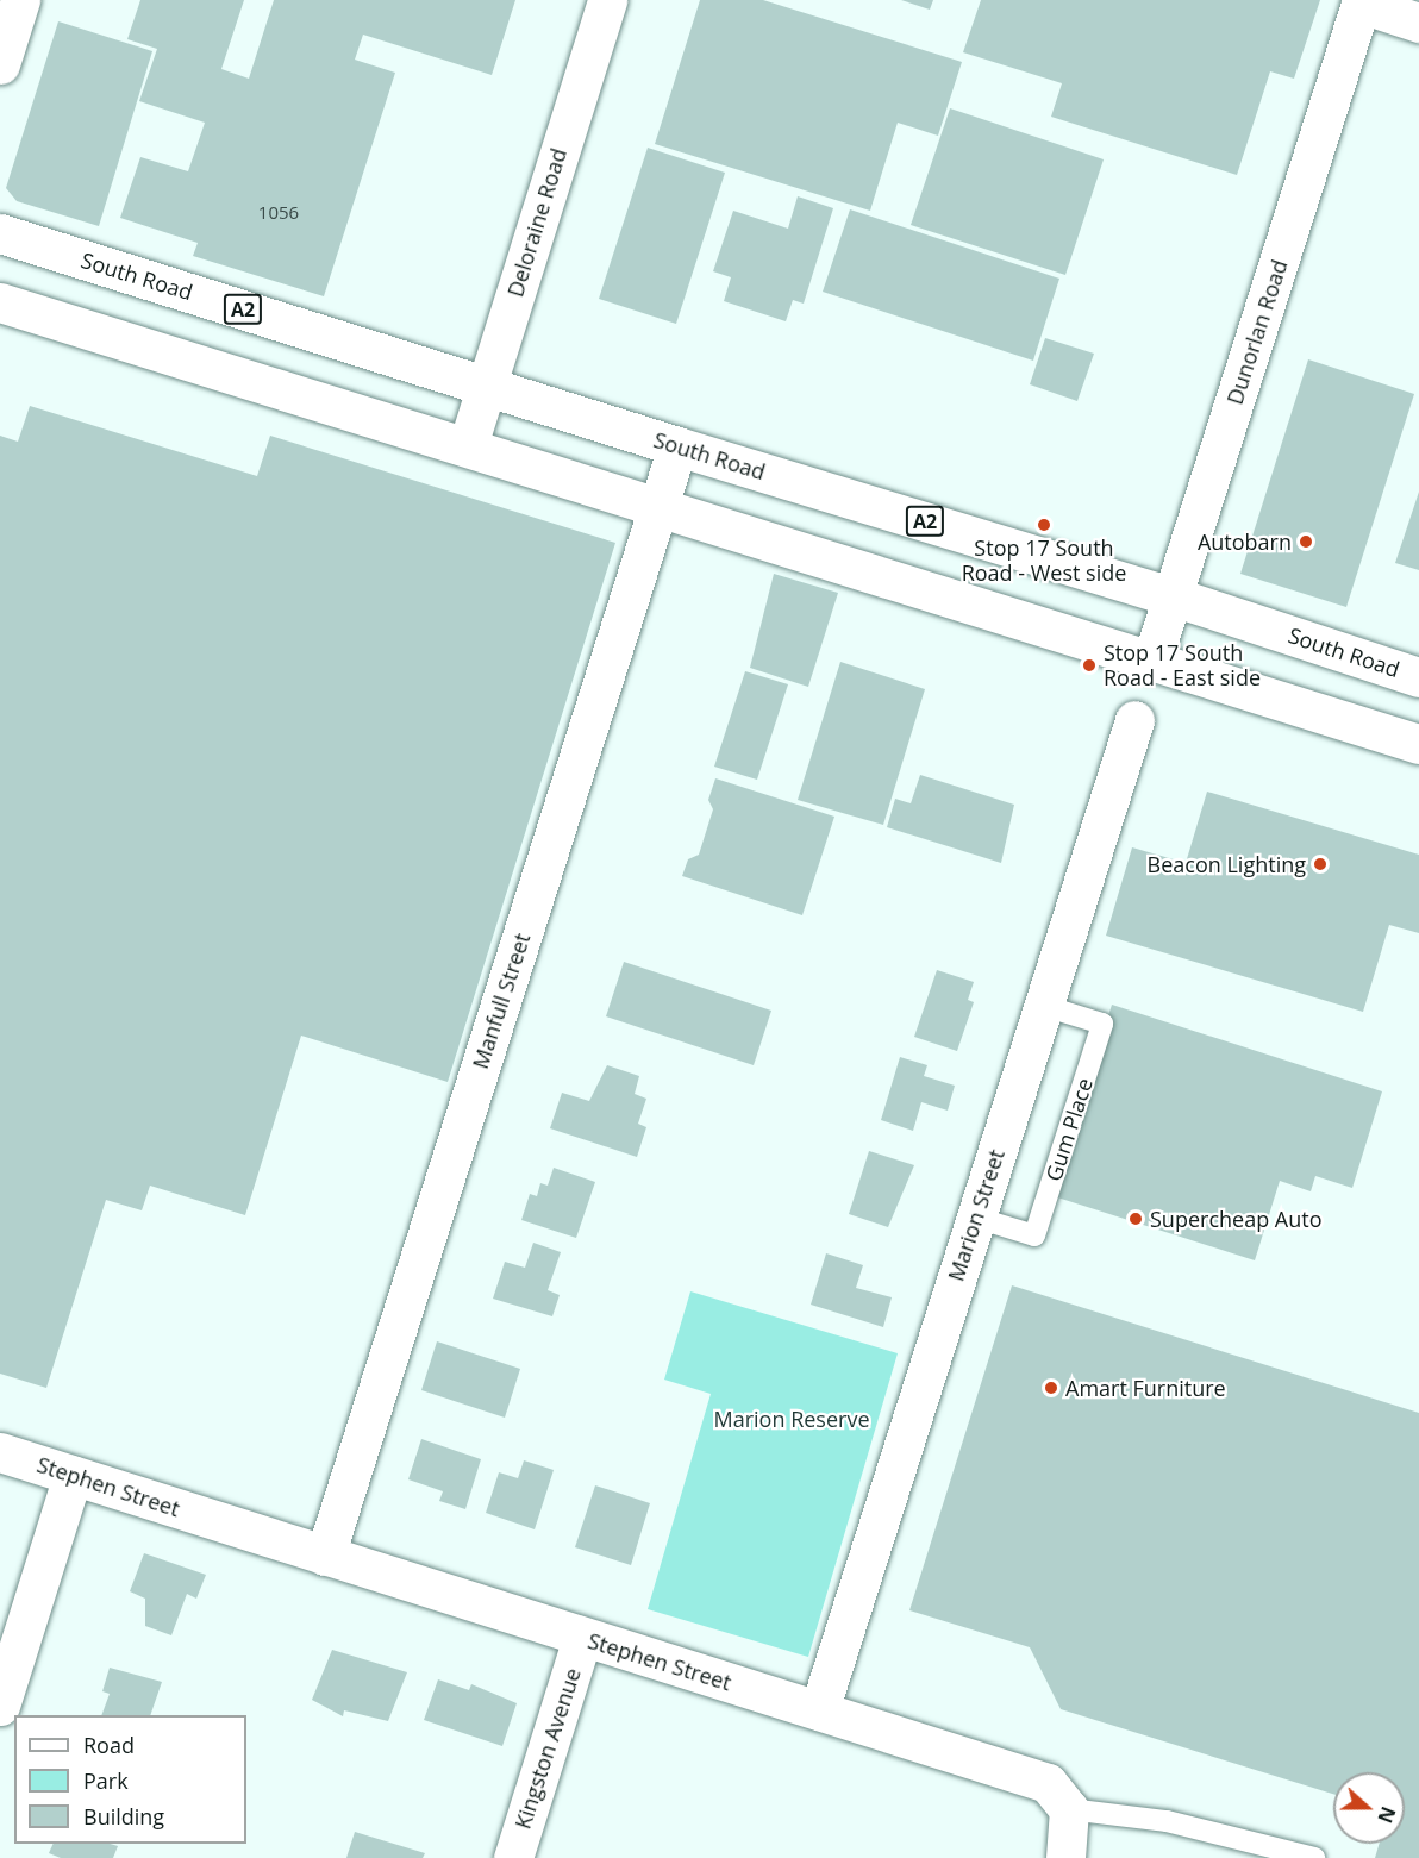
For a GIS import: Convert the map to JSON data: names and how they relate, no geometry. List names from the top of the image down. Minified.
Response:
{"streets":{"main road":["Deloraine Road","South Road","A2","Dunorlan Road","Manfull Street","Marion Street","Stephen Street","Kingston Avenue"],"lane":["Gum Place"]},"crossings":[["Deloraine Road","South Road"],["South Road","Dunorlan Road"],["South Road","Manfull Street"],["Manfull Street","Stephen Street"],["Gum Place","Marion Street"],["Marion Street","Stephen Street"],["Stephen Street","Kingston Avenue"]],"parks":["Marion Reserve"],"places":["Stop 17 South Road - West side","Autobarn","Stop 17 South Road - East side","Beacon Lighting","Supercheap Auto","Amart Furniture"],"house_numbers":["1056"],"legend":["Road","Park","Building"],"north":"right"}
